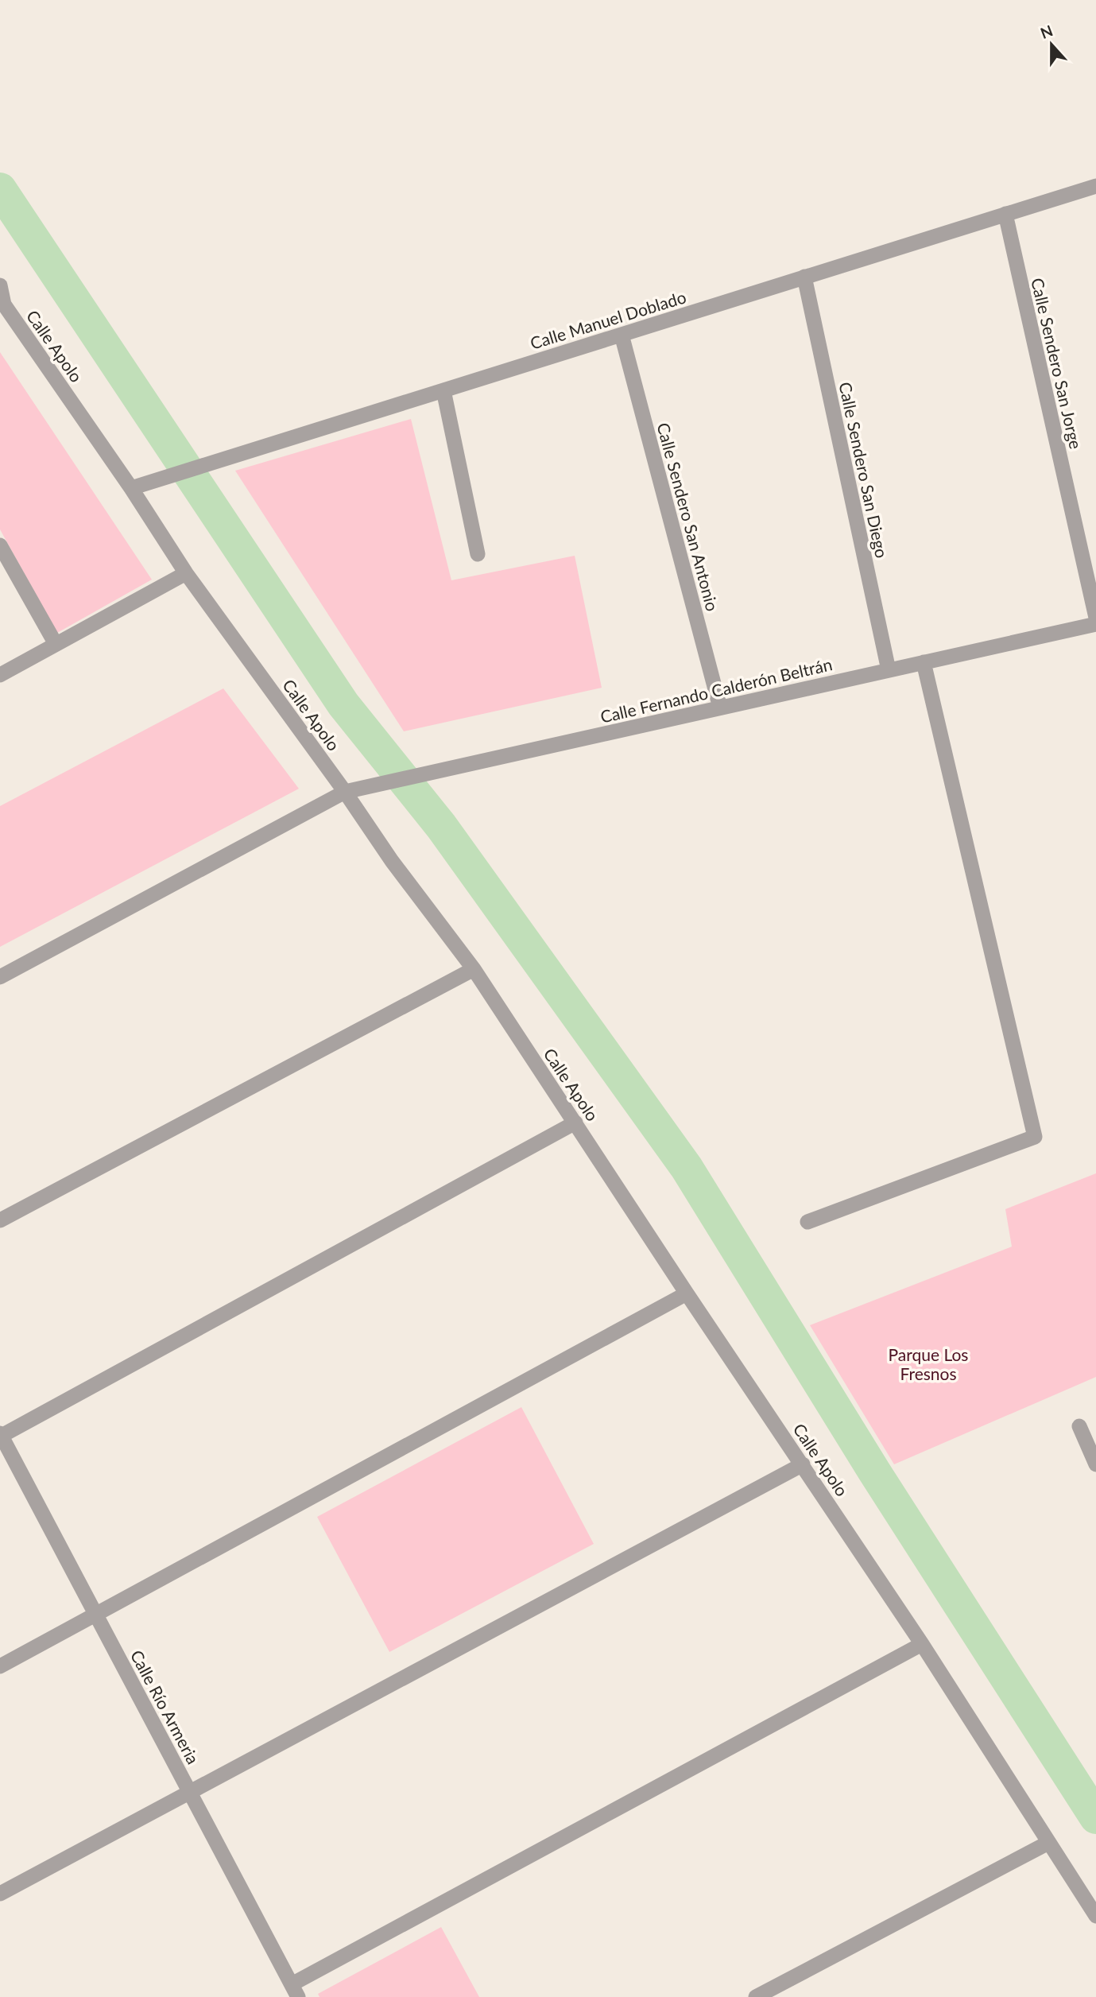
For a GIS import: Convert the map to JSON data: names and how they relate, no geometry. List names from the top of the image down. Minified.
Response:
{"streets":{"street":["Calle Manuel Doblado","Calle Apolo","Calle Sendero San Jorge","Calle Sendero San Diego","Calle Sendero San Antonio","Calle Fernando Calderón Beltrán","Calle Río Armeria"]},"crossings":[["Calle Manuel Doblado","Calle Apolo"],["Calle Manuel Doblado","Calle Sendero San Jorge"],["Calle Manuel Doblado","Calle Sendero San Diego"],["Calle Manuel Doblado","Calle Sendero San Antonio"],["Calle Apolo","Calle Fernando Calderón Beltrán"],["Calle Sendero San Diego","Calle Fernando Calderón Beltrán"],["Calle Sendero San Antonio","Calle Fernando Calderón Beltrán"]],"parks":["Parque Los Fresnos"],"north":"top"}
